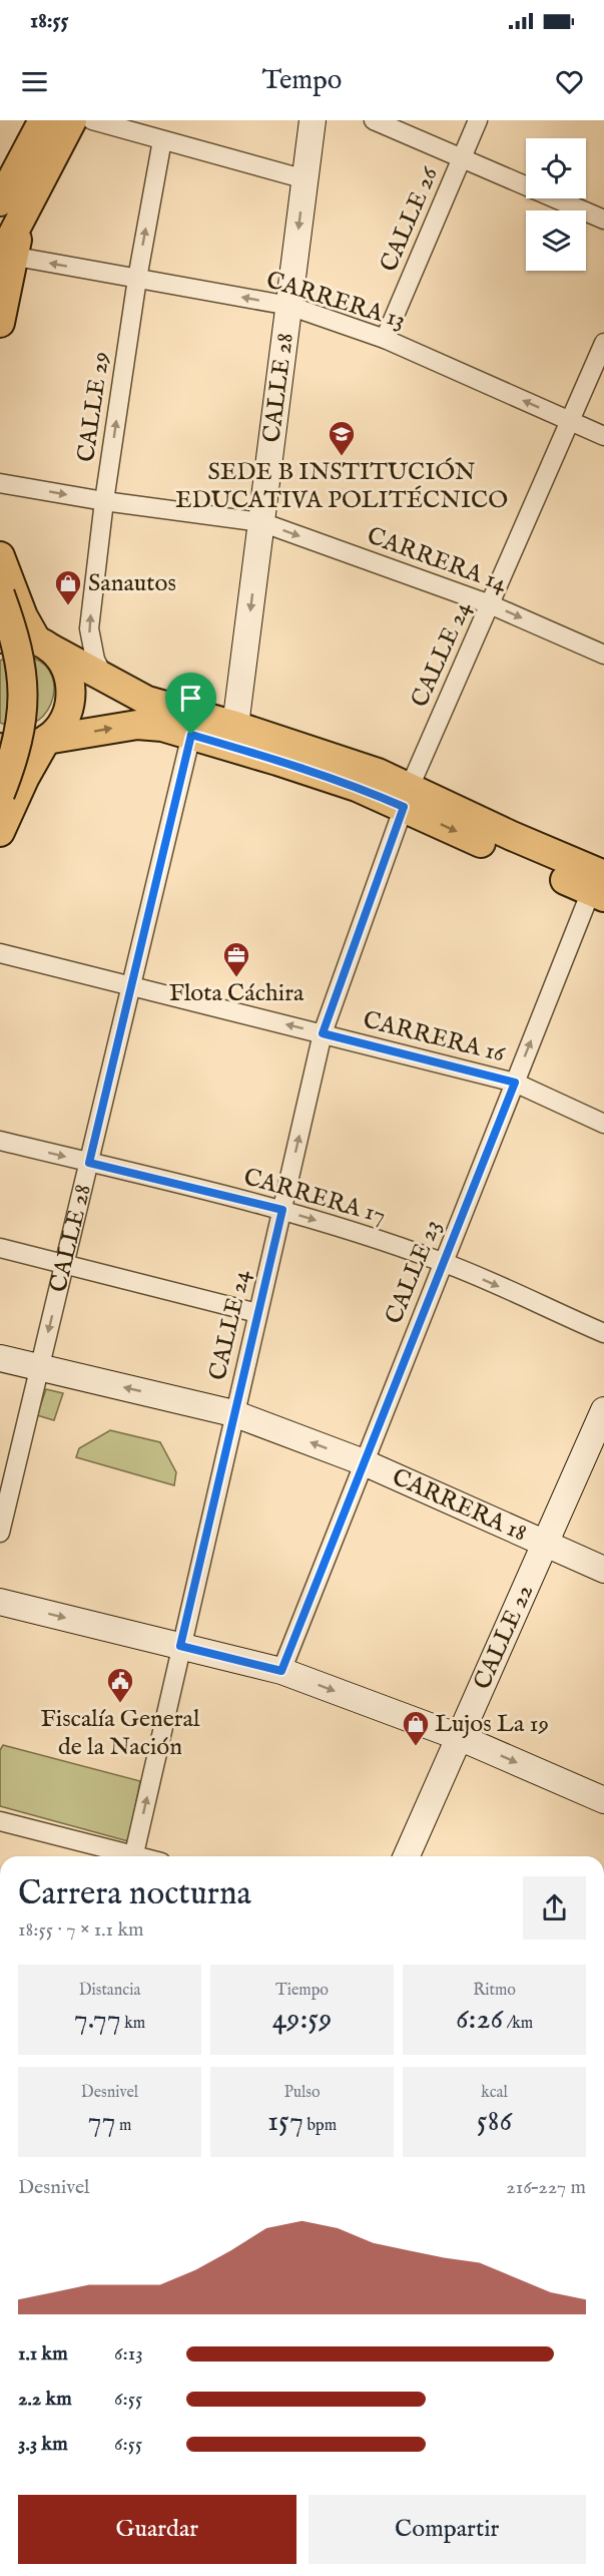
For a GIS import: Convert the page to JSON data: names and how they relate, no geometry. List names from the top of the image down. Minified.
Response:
{"streets":{"street":["CALLE 26","CARRERA 13","CALLE 28","CALLE 29","CARRERA 14","CALLE 24","CARRERA 16","CARRERA 17","CALLE 23","CARRERA 18","CALLE 22"]},"crossings":[["CALLE 26","CARRERA 13"],["CARRERA 13","CALLE 28"],["CARRERA 13","CALLE 29"],["CARRERA 13","CALLE 24"],["CALLE 28","CARRERA 14"],["CALLE 28","CARRERA 16"],["CALLE 28","CARRERA 17"],["CALLE 28","CARRERA 18"],["CALLE 29","CARRERA 14"],["CARRERA 14","CALLE 24"],["CALLE 24","CARRERA 16"],["CALLE 24","CARRERA 17"],["CALLE 24","CARRERA 18"],["CARRERA 16","CALLE 23"],["CARRERA 17","CALLE 23"],["CALLE 23","CARRERA 18"],["CARRERA 18","CALLE 22"]],"one_way":["CALLE 29","CARRERA 14","CARRERA 17"],"places":{"school or university":["SEDE B INSTITUCIÓN EDUCATIVA POLITÉCNICO"],"shop":["Sanautos","Lujos La 19"],"office":["Flota Cáchira"],"public building":["Fiscalía General de la Nación"]},"page":{"status":"18:55","header":"Tempo","heading":["Carrera nocturna","18:55 · 7 × 1.1 km"],"stats":[["Distancia","7.77 km"],["Tiempo","49:59"],["Ritmo","6:26 /km"],["Desnivel","77 m"],["Pulso","157 bpm"],["kcal","586"]],"chart":["Desnivel","216–227 m"],"list":[{"name":"1.1 km","note":"6:13"},{"name":"2.2 km","note":"6:55"},{"name":"3.3 km","note":"6:55"}],"buttons":["Guardar","Compartir"]}}
